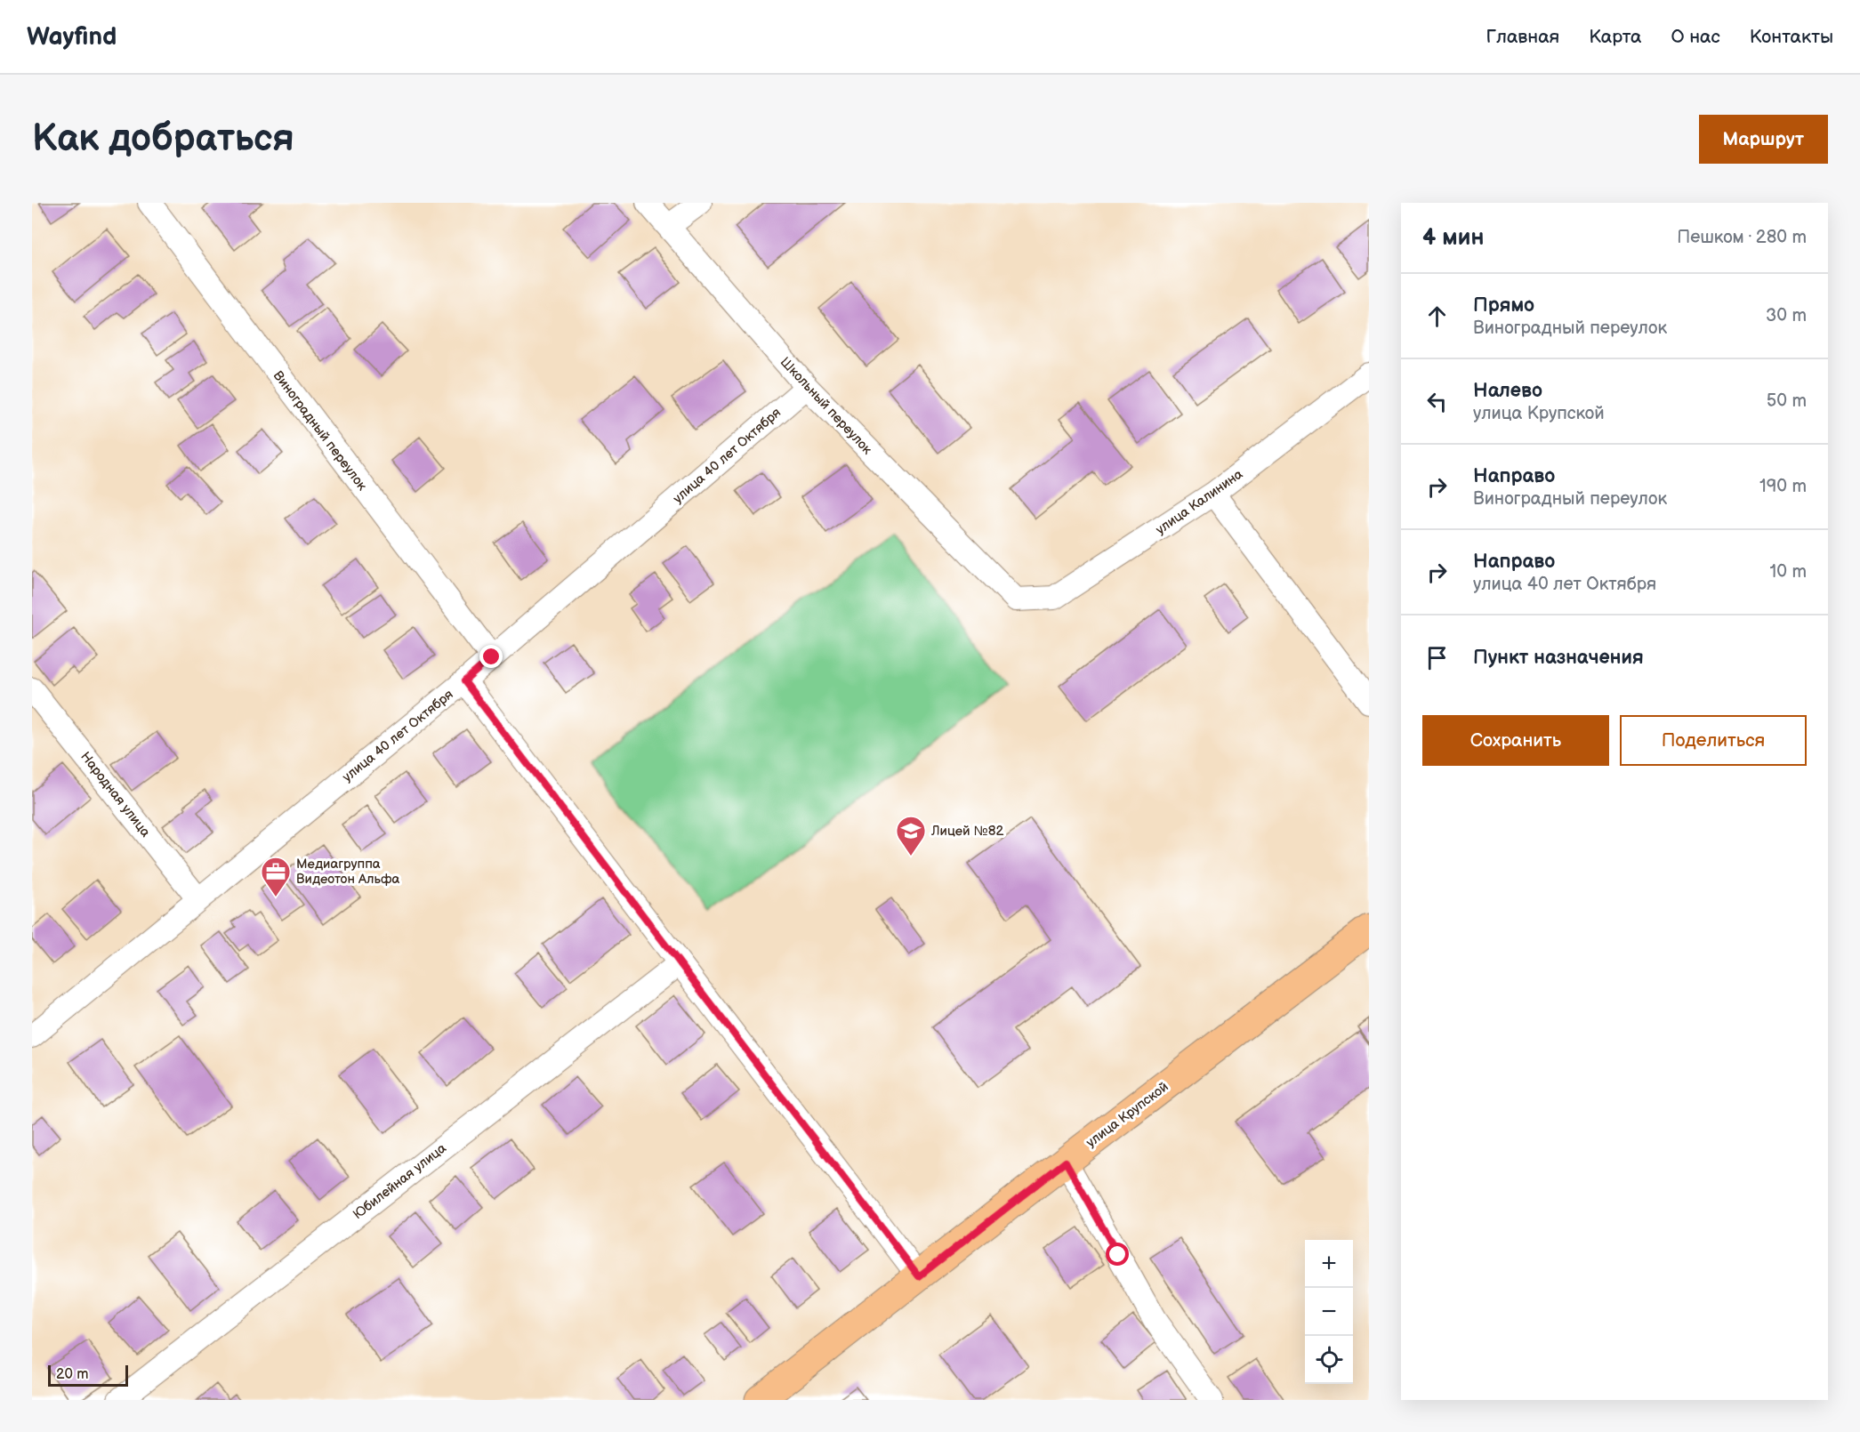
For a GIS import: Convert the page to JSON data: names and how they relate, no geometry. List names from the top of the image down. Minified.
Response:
{"streets":{"main road":["улица Крупской"],"street":["Школьный переулок","Виноградный переулок","улица 40 лет Октября","улица Калинина","Народная улица","Юбилейная улица"]},"crossings":[["Школьный переулок","улица 40 лет Октября"],["Школьный переулок","улица Калинина"],["Виноградный переулок","улица 40 лет Октября"],["улица 40 лет Октября","Народная улица"]],"places":{"school or university":["Лицей №82"],"office":["Медиагруппа Видеотон Альфа"]},"scale_bar":"20 m","page":{"header":"Wayfind","nav":["Главная","Карта","О нас","Контакты"],"buttons":["Маршрут",["Сохранить","Поделиться"]],"title":"Как добраться","heading":["4 мин","Пешком · 280 m"],"list":[["Прямо","Виноградный переулок","30 m"],["Налево","улица Крупской","50 m"],["Направо","Виноградный переулок","190 m"],["Направо","улица 40 лет Октября","10 m"],"Пункт назначения"],"map_buttons":["+","−"],"scale":"20 m"}}
